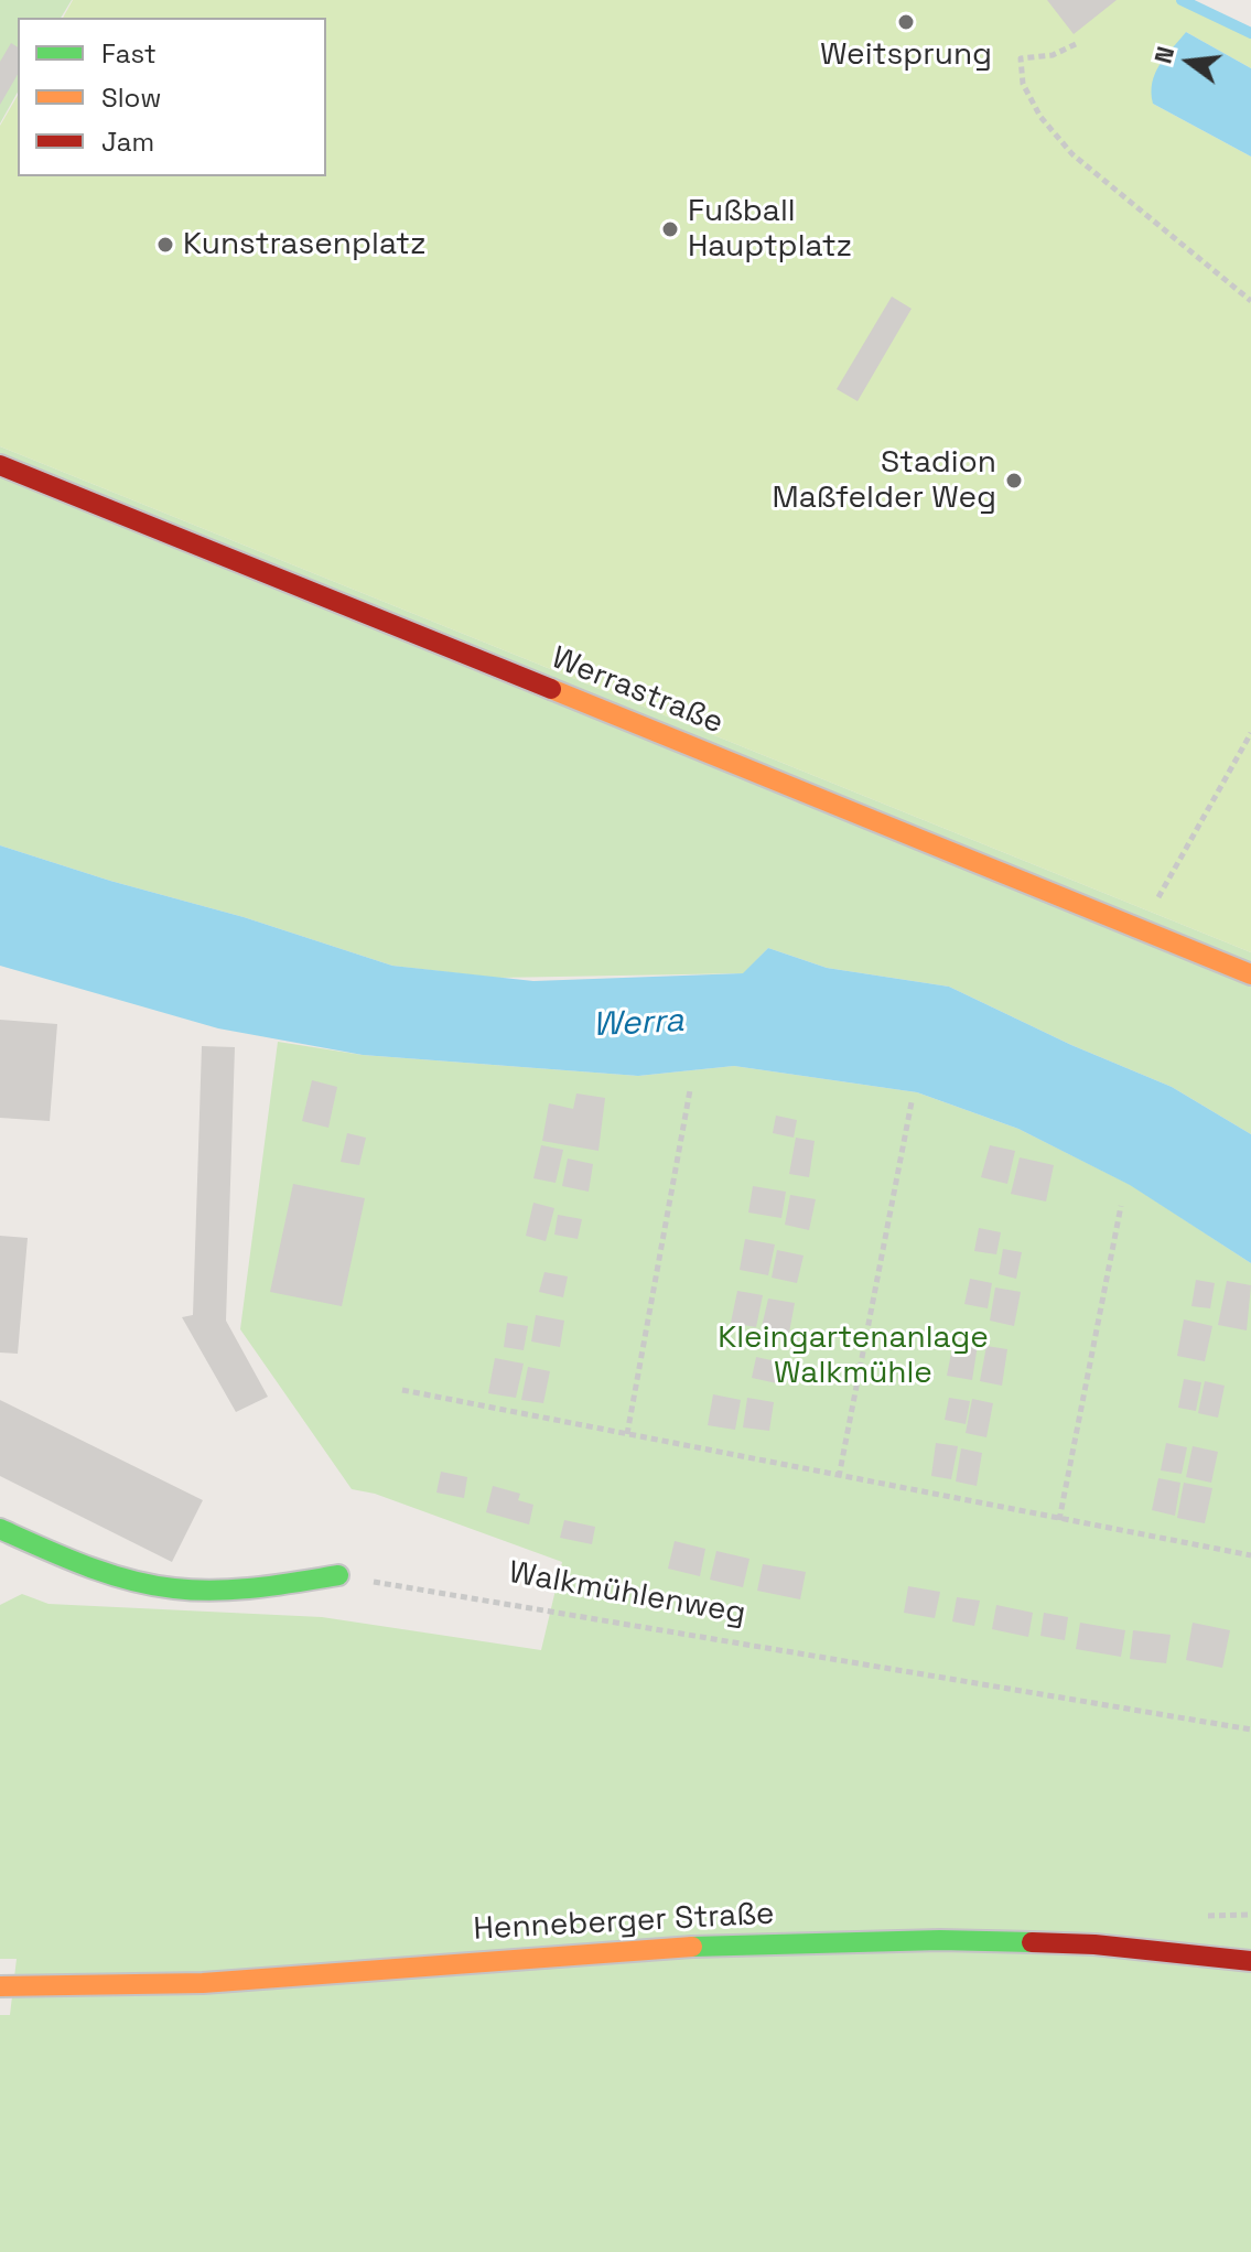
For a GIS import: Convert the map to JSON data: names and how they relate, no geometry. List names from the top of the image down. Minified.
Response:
{"streets":{"street":["Werrastraße","Henneberger Straße"],"path":["Walkmühlenweg"]},"water":["Werra"],"parks":["Kleingartenanlage Walkmühle"],"places":["Weitsprung","Fußball Hauptplatz","Kunstrasenplatz","Stadion Maßfelder Weg"],"legend":["Fast","Slow","Jam"],"north":"left"}
